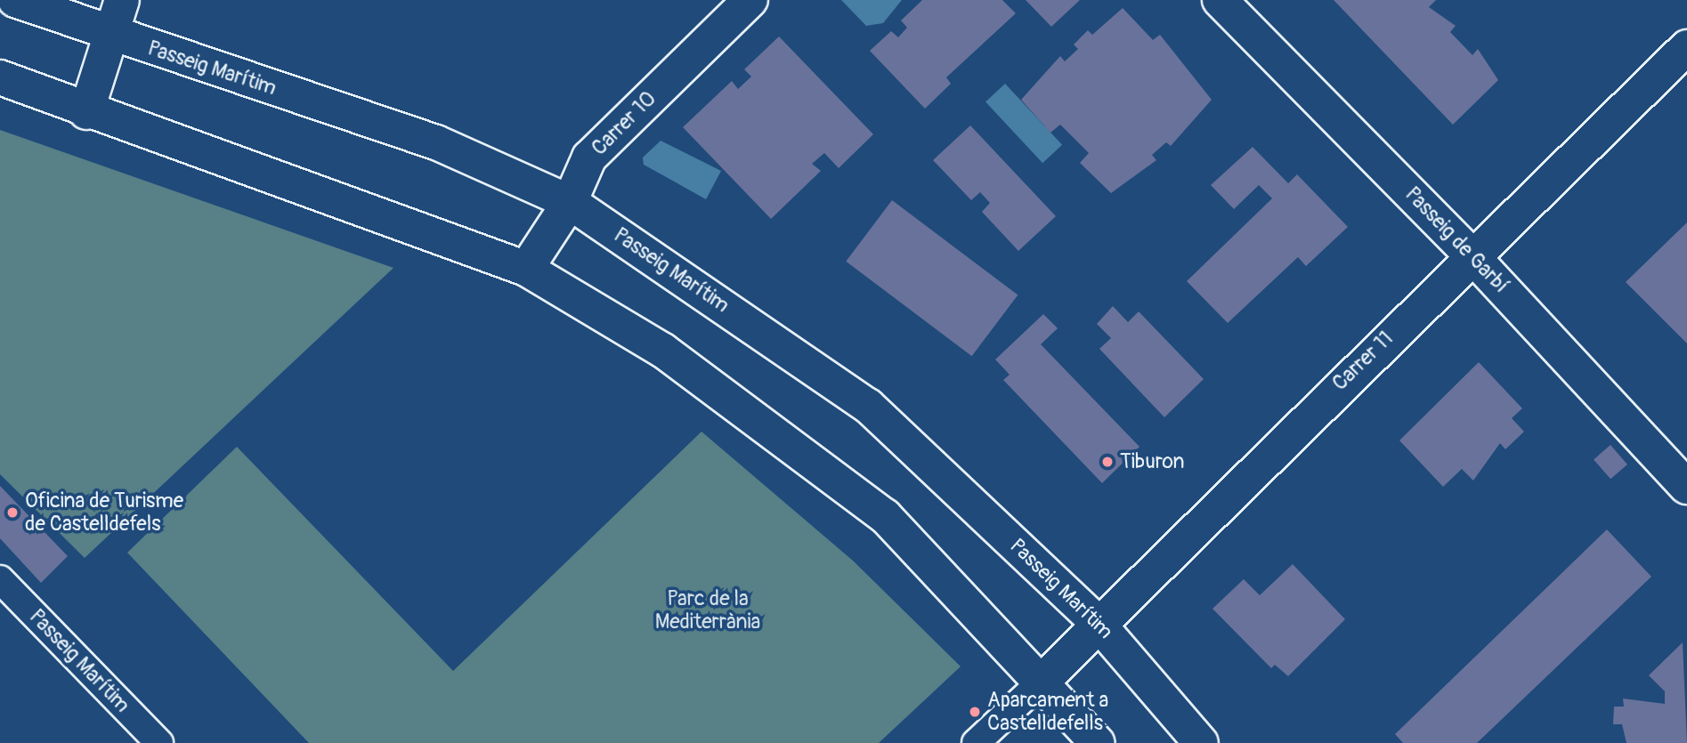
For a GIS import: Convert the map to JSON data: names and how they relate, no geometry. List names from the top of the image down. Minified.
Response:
{"streets":{"street":["Passeig Marítim","Carrer 10","Passeig de Garbí","Carrer 11"]},"crossings":[["Passeig Marítim","Carrer 10"],["Passeig Marítim","Carrer 11"],["Passeig de Garbí","Carrer 11"]],"parks":["Parc de la Mediterrània"],"places":["Tiburon","Oficina de Turisme de Castelldefels","Aparcament a Castelldefells"]}
